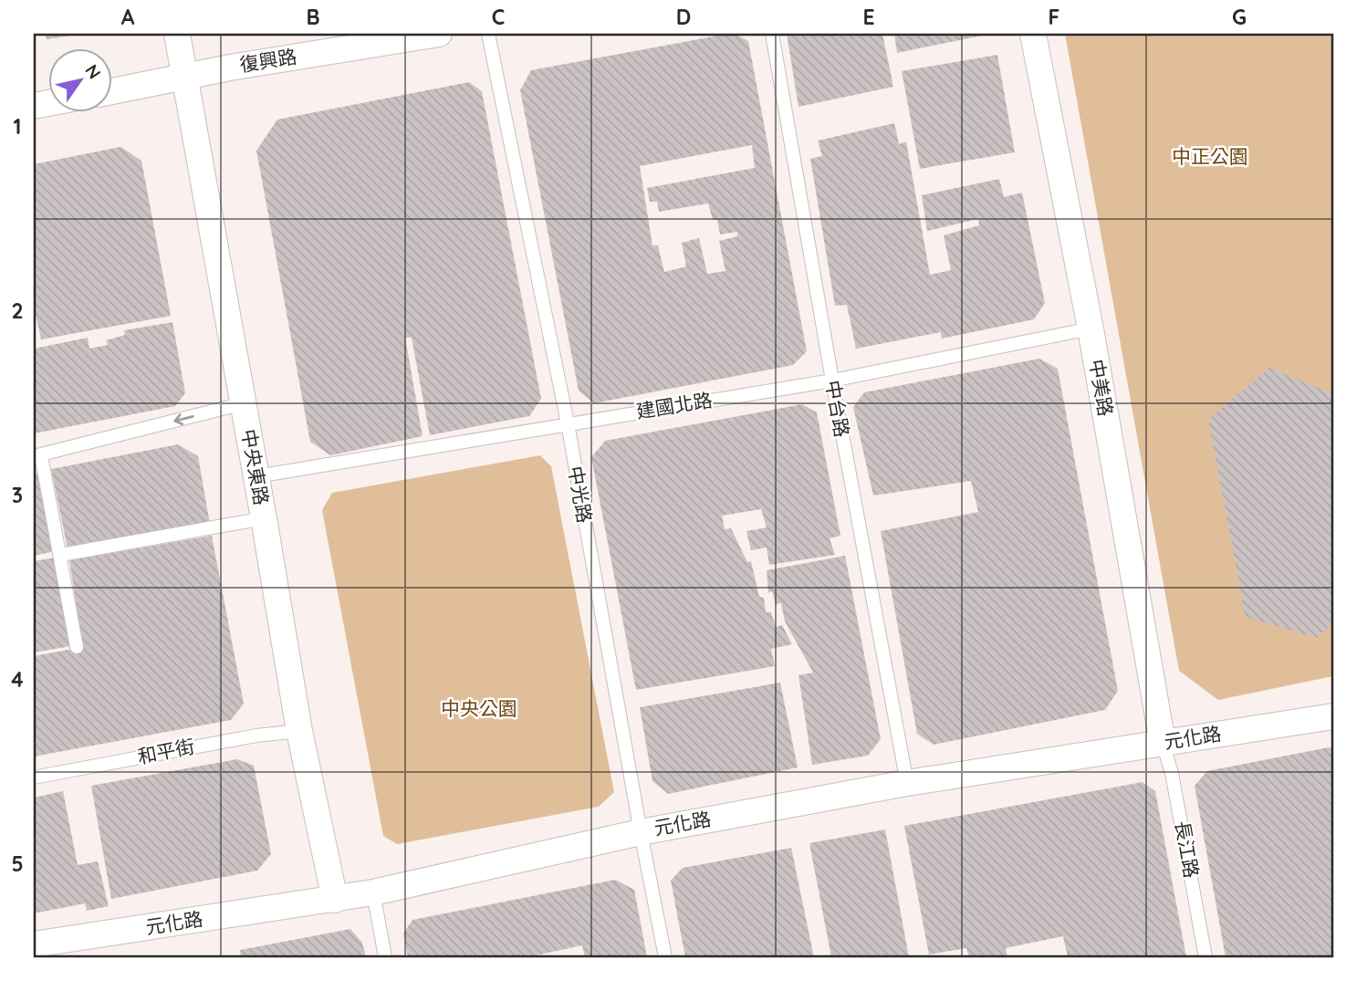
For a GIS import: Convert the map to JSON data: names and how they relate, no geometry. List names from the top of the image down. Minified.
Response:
{"streets":{"street":["復興路","中美路","中央東路","元化路"],"lane":["建國北路","中台路","中光路","和平街","長江路"]},"crossings":[["復興路","中央東路"],["中美路","建國北路"],["中美路","元化路"],["中美路","長江路"],["建國北路","中台路"],["建國北路","中央東路"],["建國北路","中光路"],["中台路","元化路"],["中央東路","元化路"],["中央東路","和平街"],["中光路","元化路"],["元化路","長江路"]],"parks":["中正公園","中央公園"],"north":"top right","grid":{"columns":["A","B","C","D","E","F","G"],"rows":["1","2","3","4","5"]}}
